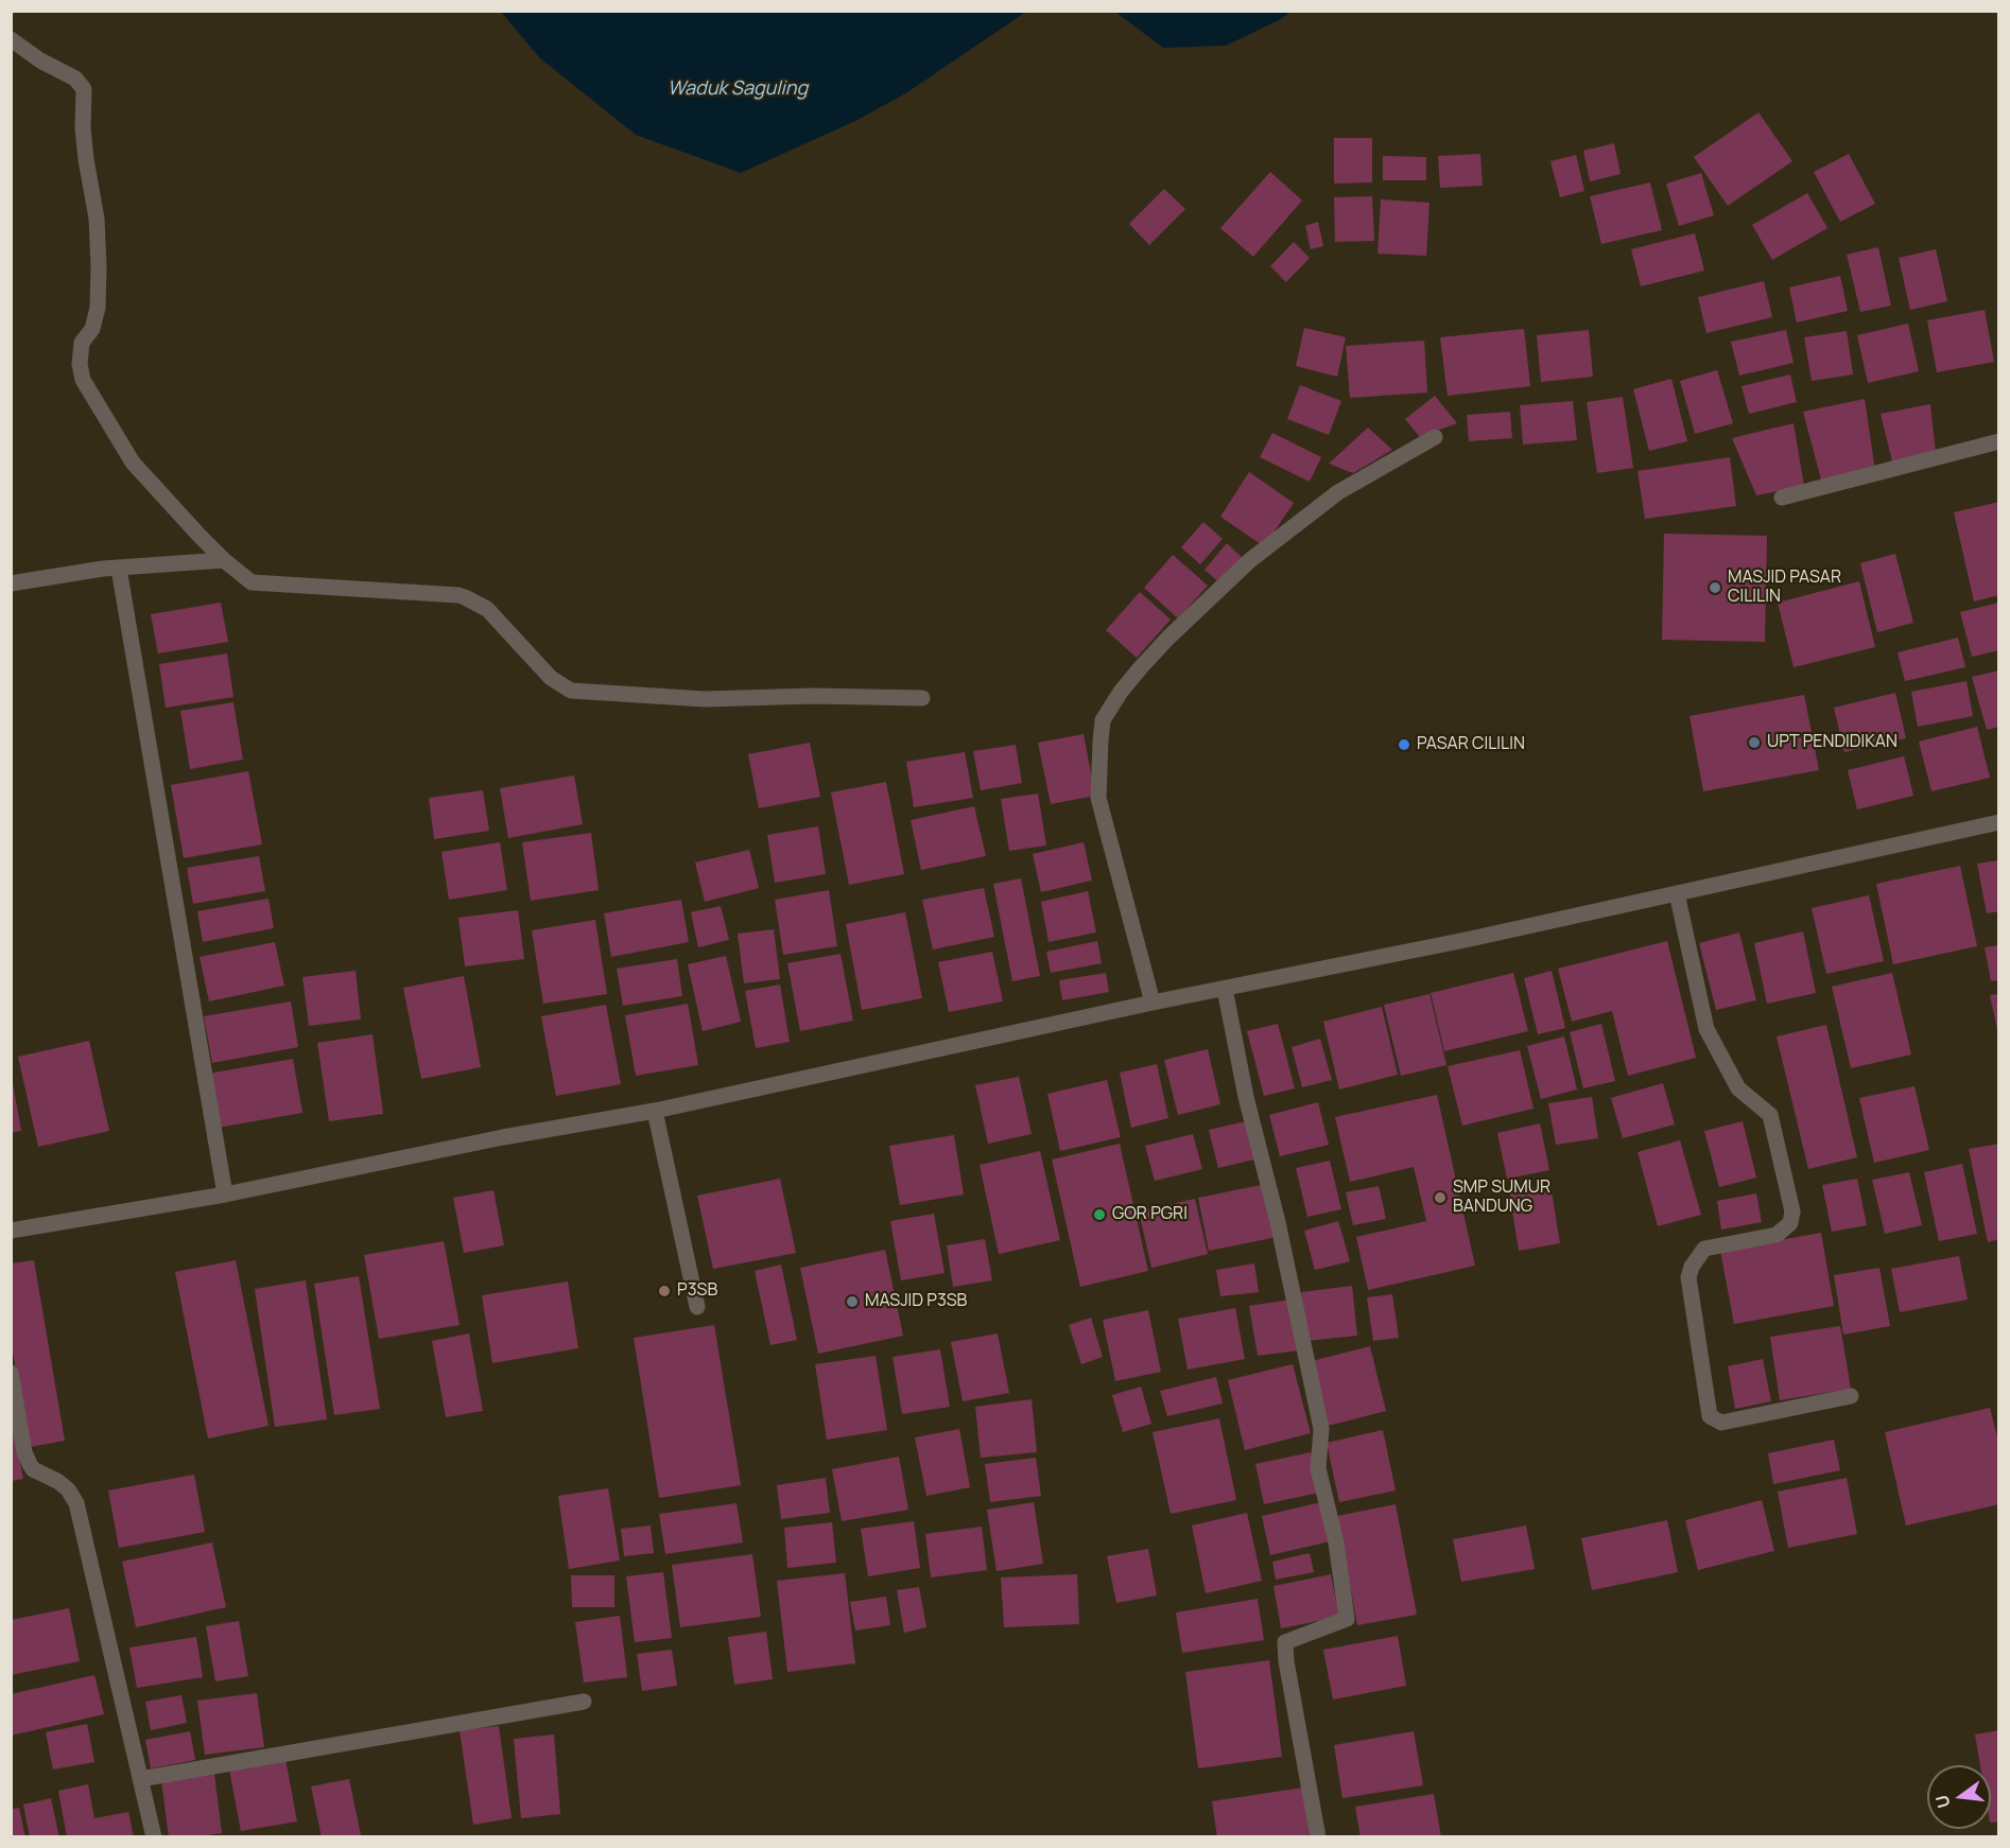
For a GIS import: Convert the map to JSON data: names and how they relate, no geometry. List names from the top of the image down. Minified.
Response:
{"water":["Waduk Saguling"],"places":["MASJID PASAR CILILIN","UPT PENDIDIKAN","PASAR CILILIN","SMP SUMUR BANDUNG","GOR PGRI","P3SB","MASJID P3SB"],"north":"left"}
